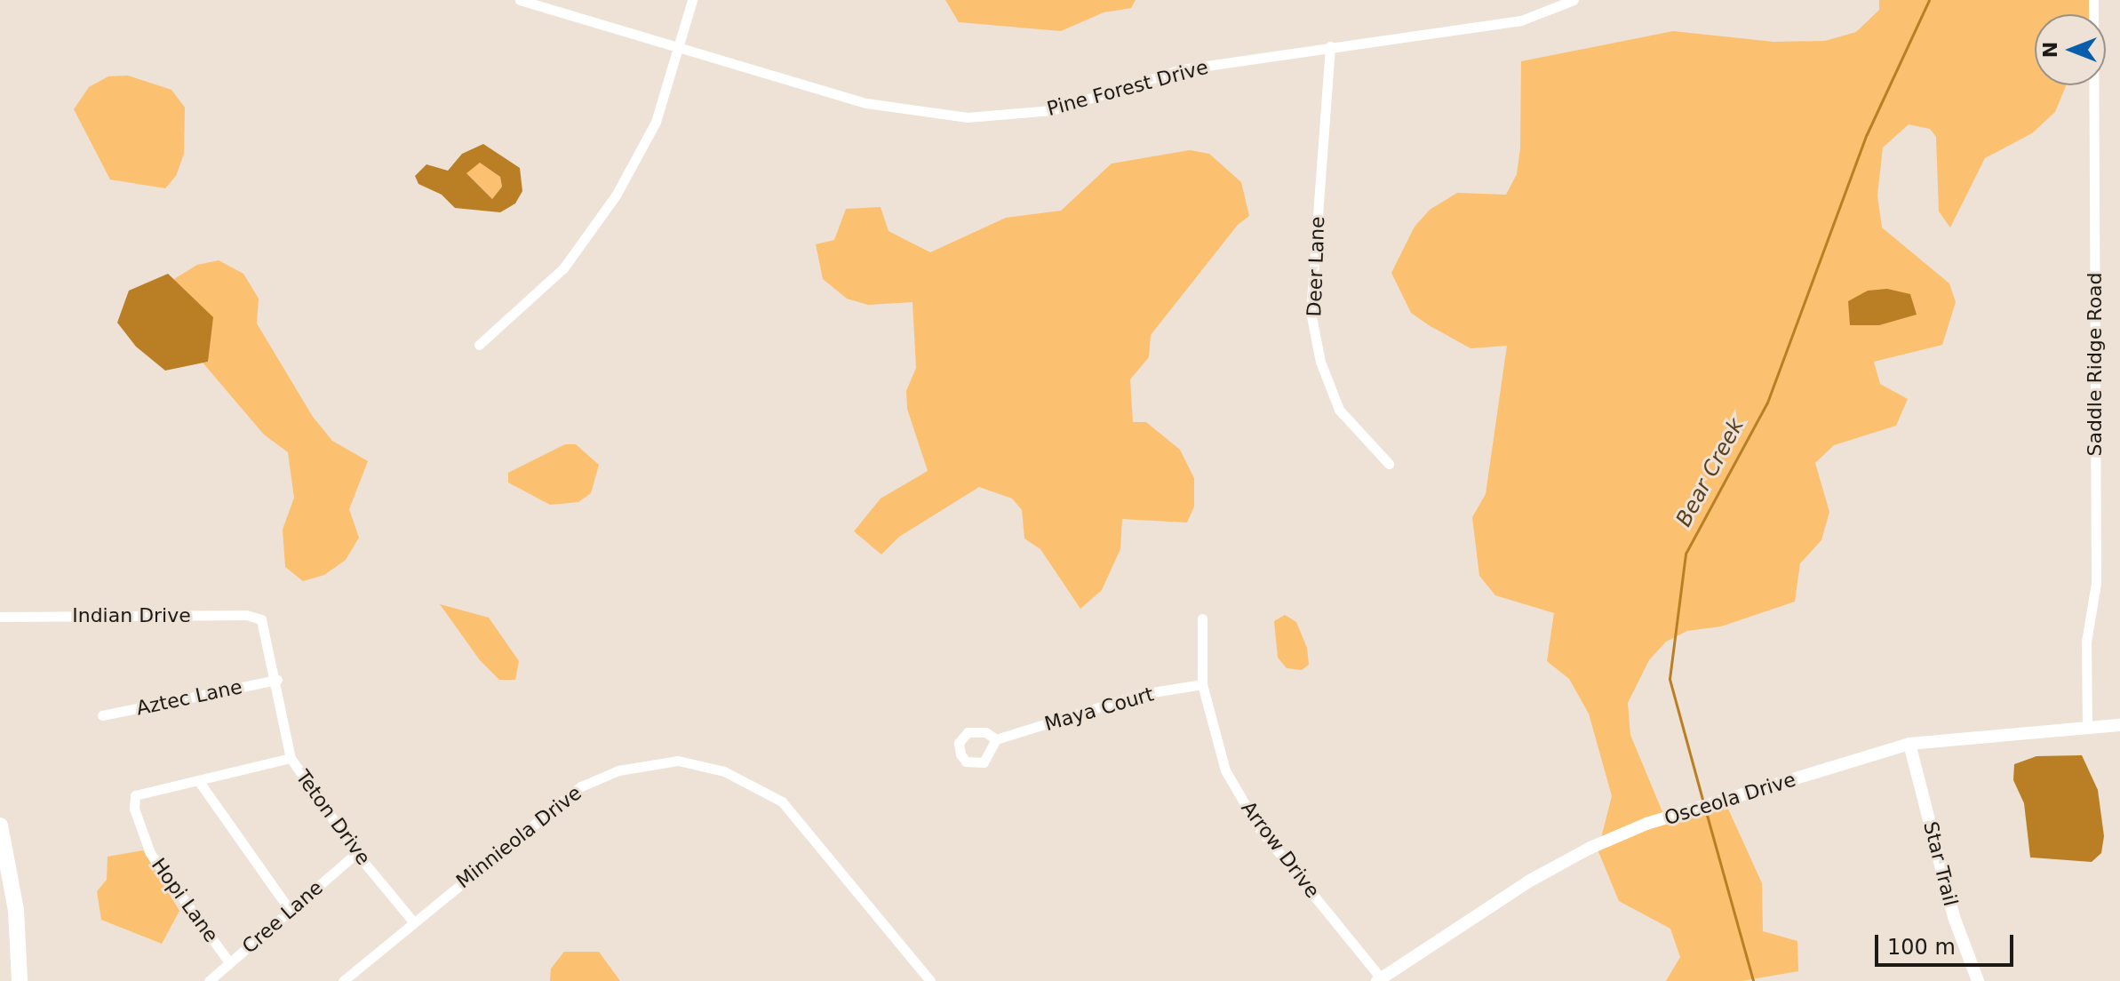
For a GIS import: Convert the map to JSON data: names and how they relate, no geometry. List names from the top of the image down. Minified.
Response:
{"streets":{"street":["Pine Forest Drive","Deer Lane","Saddle Ridge Road","Indian Drive","Aztec Lane","Maya Court","Osceola Drive","Teton Drive","Minnieola Drive","Arrow Drive","Star Trail","Hopi Lane","Cree Lane"]},"crossings":[["Pine Forest Drive","Deer Lane"],["Saddle Ridge Road","Osceola Drive"],["Indian Drive","Teton Drive"],["Aztec Lane","Teton Drive"],["Maya Court","Arrow Drive"],["Osceola Drive","Arrow Drive"],["Osceola Drive","Star Trail"],["Teton Drive","Minnieola Drive"],["Teton Drive","Cree Lane"],["Hopi Lane","Cree Lane"]],"water":["Bear Creek"],"scale_bar":"100 m","north":"left"}
